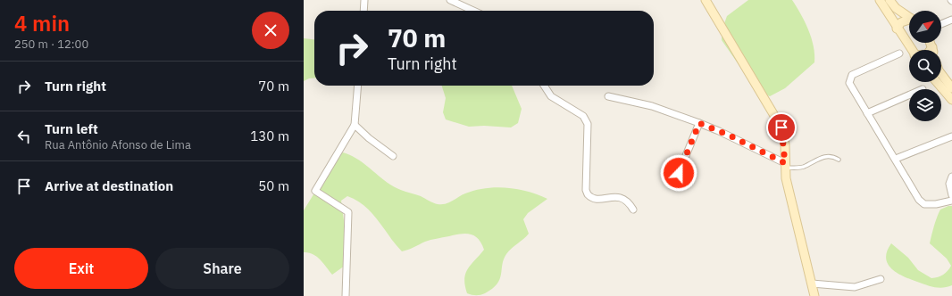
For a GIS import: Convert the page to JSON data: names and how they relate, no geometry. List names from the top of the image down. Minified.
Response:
{"north":"top right","page":{"heading":["4 min","250 m · 12:00"],"turn":["70 m","Turn right"],"list":[{"name":"Turn right","value":"70 m"},{"name":"Turn left","note":"Rua Antônio Afonso de Lima","value":"130 m"},{"name":"Arrive at destination","value":"50 m"}],"buttons":["Exit","Share"]}}
